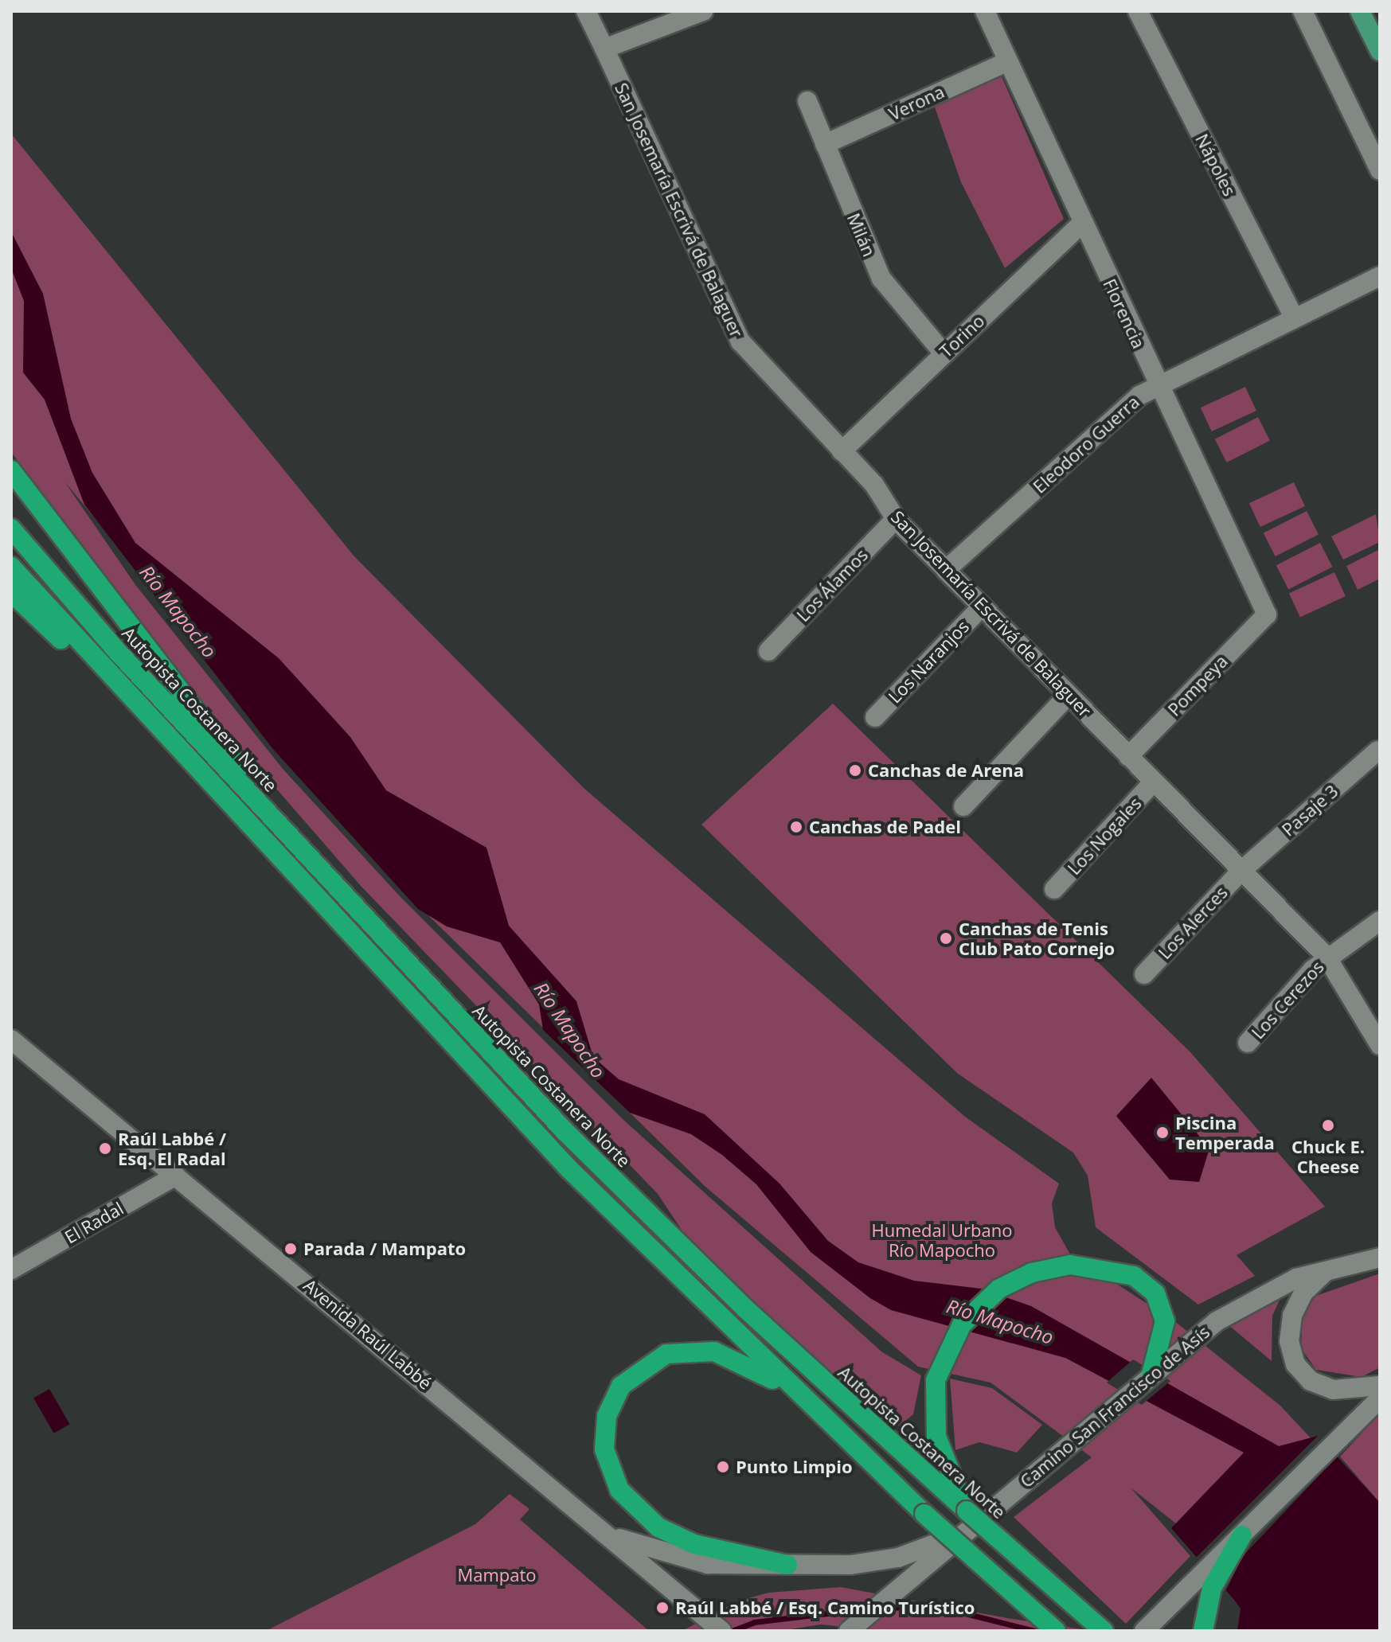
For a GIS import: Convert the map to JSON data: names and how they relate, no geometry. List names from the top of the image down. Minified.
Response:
{"streets":{"highway":["Autopista Costanera Norte"],"street":["Verona","Nápoles","San Josemaría Escrivá de Balaguer","Milán","Florencia","Torino","Eleodoro Guerra","Los Álamos","Los Naranjos","Pompeya","Pasaje 3","Los Nogales","Los Alerces","Los Cerezos","El Radal","Avenida Raúl Labbé","Camino San Francisco de Asís"]},"crossings":[["Verona","Milán"],["Verona","Florencia"],["Nápoles","Eleodoro Guerra"],["San Josemaría Escrivá de Balaguer","Torino"],["San Josemaría Escrivá de Balaguer","Eleodoro Guerra"],["San Josemaría Escrivá de Balaguer","Los Álamos"],["San Josemaría Escrivá de Balaguer","Los Naranjos"],["San Josemaría Escrivá de Balaguer","Pompeya"],["San Josemaría Escrivá de Balaguer","Pasaje 3"],["San Josemaría Escrivá de Balaguer","Los Nogales"],["San Josemaría Escrivá de Balaguer","Los Alerces"],["San Josemaría Escrivá de Balaguer","Los Cerezos"],["Milán","Torino"],["Florencia","Torino"],["Florencia","Eleodoro Guerra"],["Florencia","Pompeya"],["Pasaje 3","Los Alerces"],["El Radal","Avenida Raúl Labbé"]],"water":["Río Mapocho"],"parks":["Humedal Urbano Río Mapocho","Mampato"],"places":["Canchas de Arena","Canchas de Padel","Canchas de Tenis Club Pato Cornejo","Chuck E. Cheese","Piscina Temperada","Raúl Labbé / Esq. El Radal","Parada / Mampato","Punto Limpio","Raúl Labbé / Esq. Camino Turístico"]}
